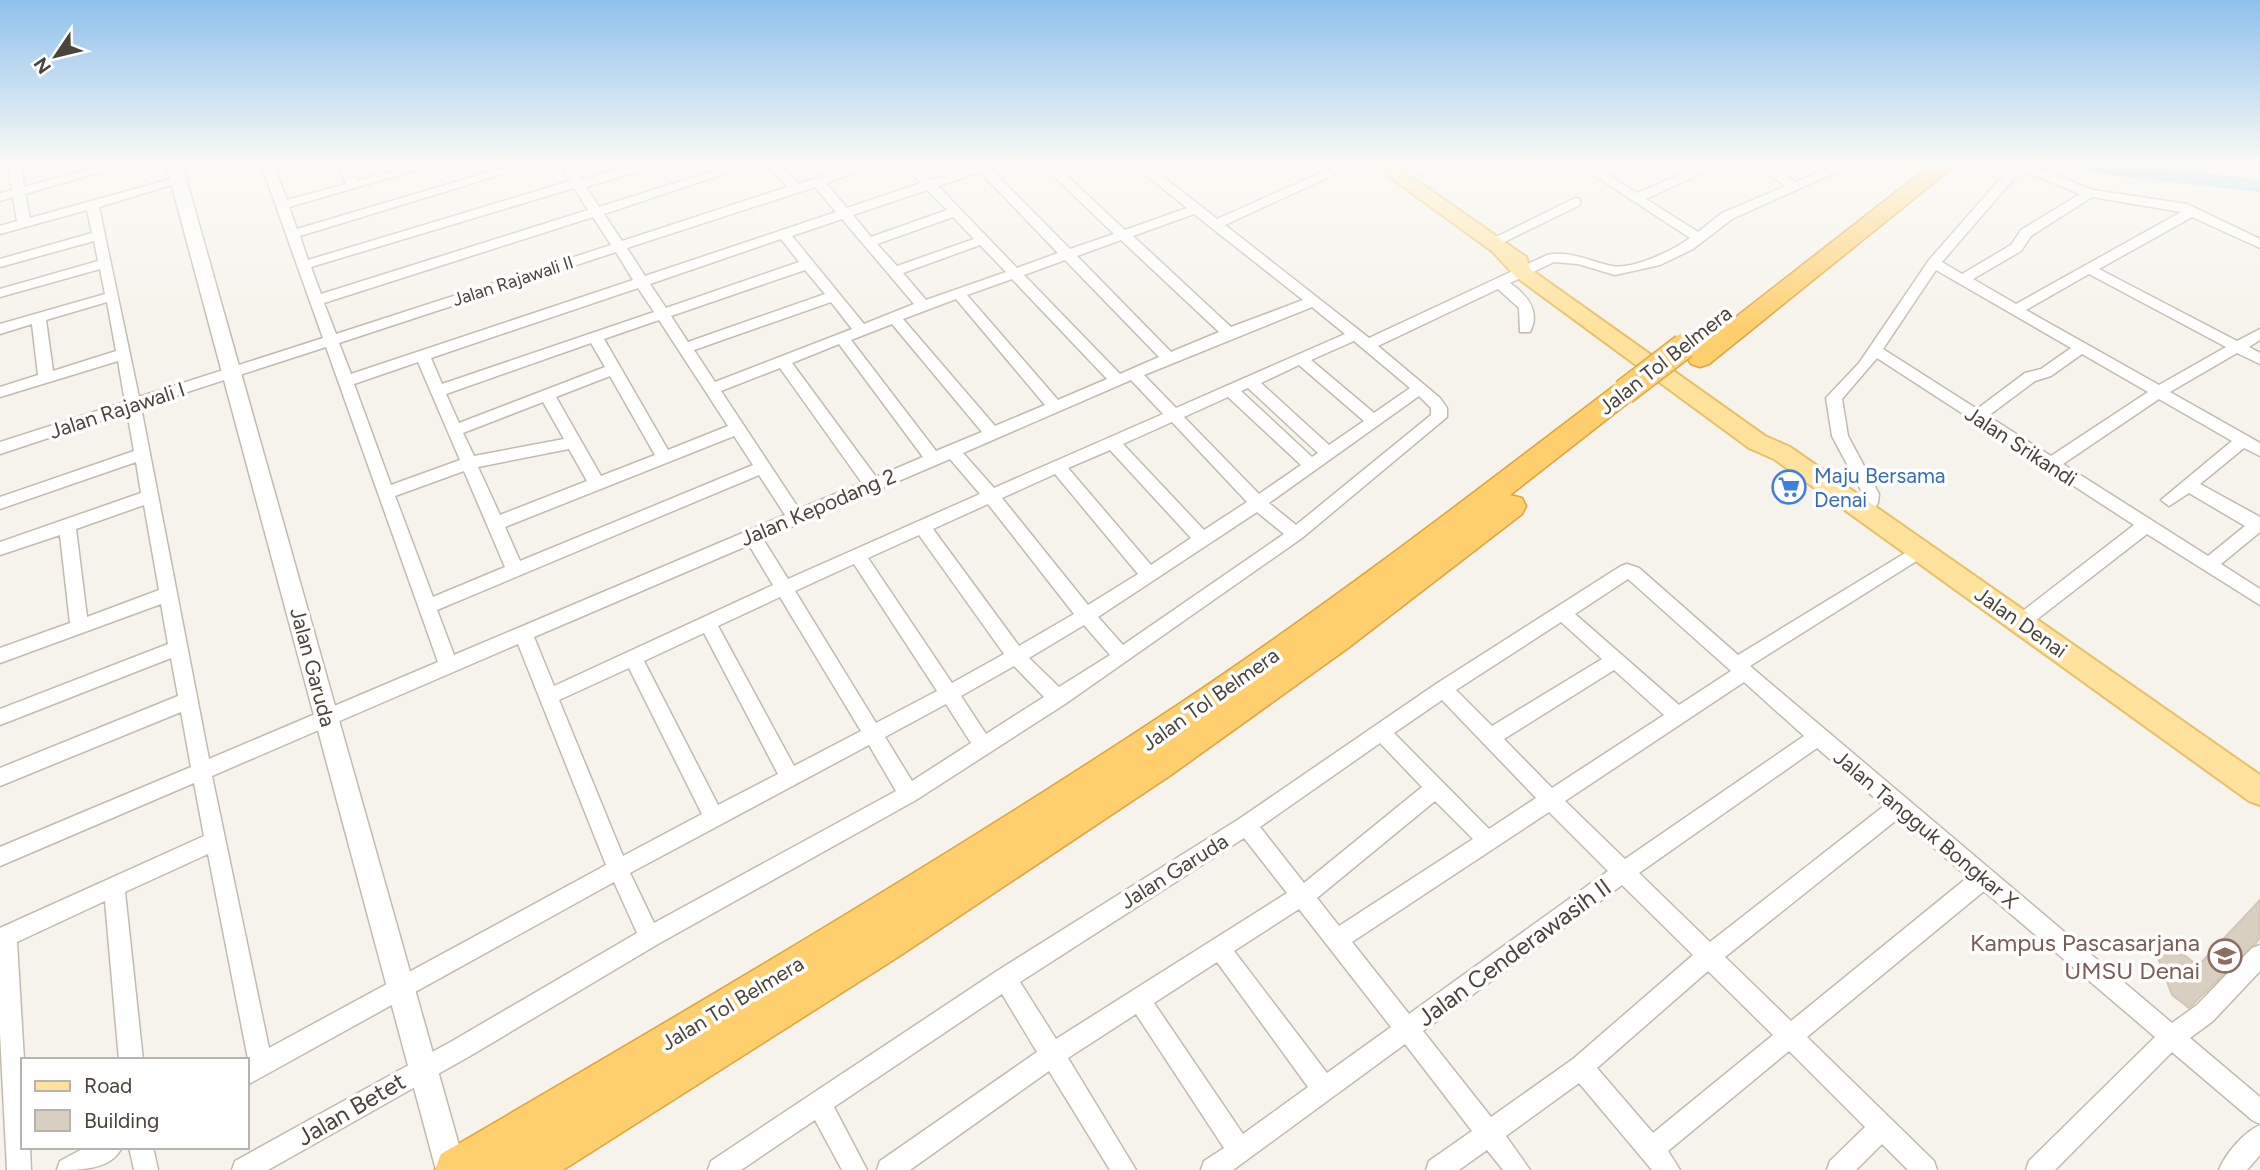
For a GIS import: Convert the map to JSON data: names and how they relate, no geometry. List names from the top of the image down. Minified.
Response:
{"streets":{"highway":["Jalan Tol Belmera"],"main road":["Jalan Denai"],"street":["Jalan Rajawali II","Jalan Rajawali I","Jalan Srikandi","Jalan Kepodang 2","Jalan Garuda","Jalan Tangguk Bongkar X","Jalan Cenderawasih II","Jalan Betet"]},"crossings":[["Jalan Rajawali II","Jalan Rajawali I"],["Jalan Rajawali II","Jalan Garuda"],["Jalan Rajawali I","Jalan Garuda"],["Jalan Kepodang 2","Jalan Garuda"],["Jalan Garuda","Jalan Tangguk Bongkar X"],["Jalan Garuda","Jalan Betet"],["Jalan Tangguk Bongkar X","Jalan Cenderawasih II"]],"places":{"supermarket":["Maju Bersama Denai"],"school or university":["Kampus Pascasarjana UMSU Denai"]},"legend":["Road","Building"],"north":"bottom left"}
